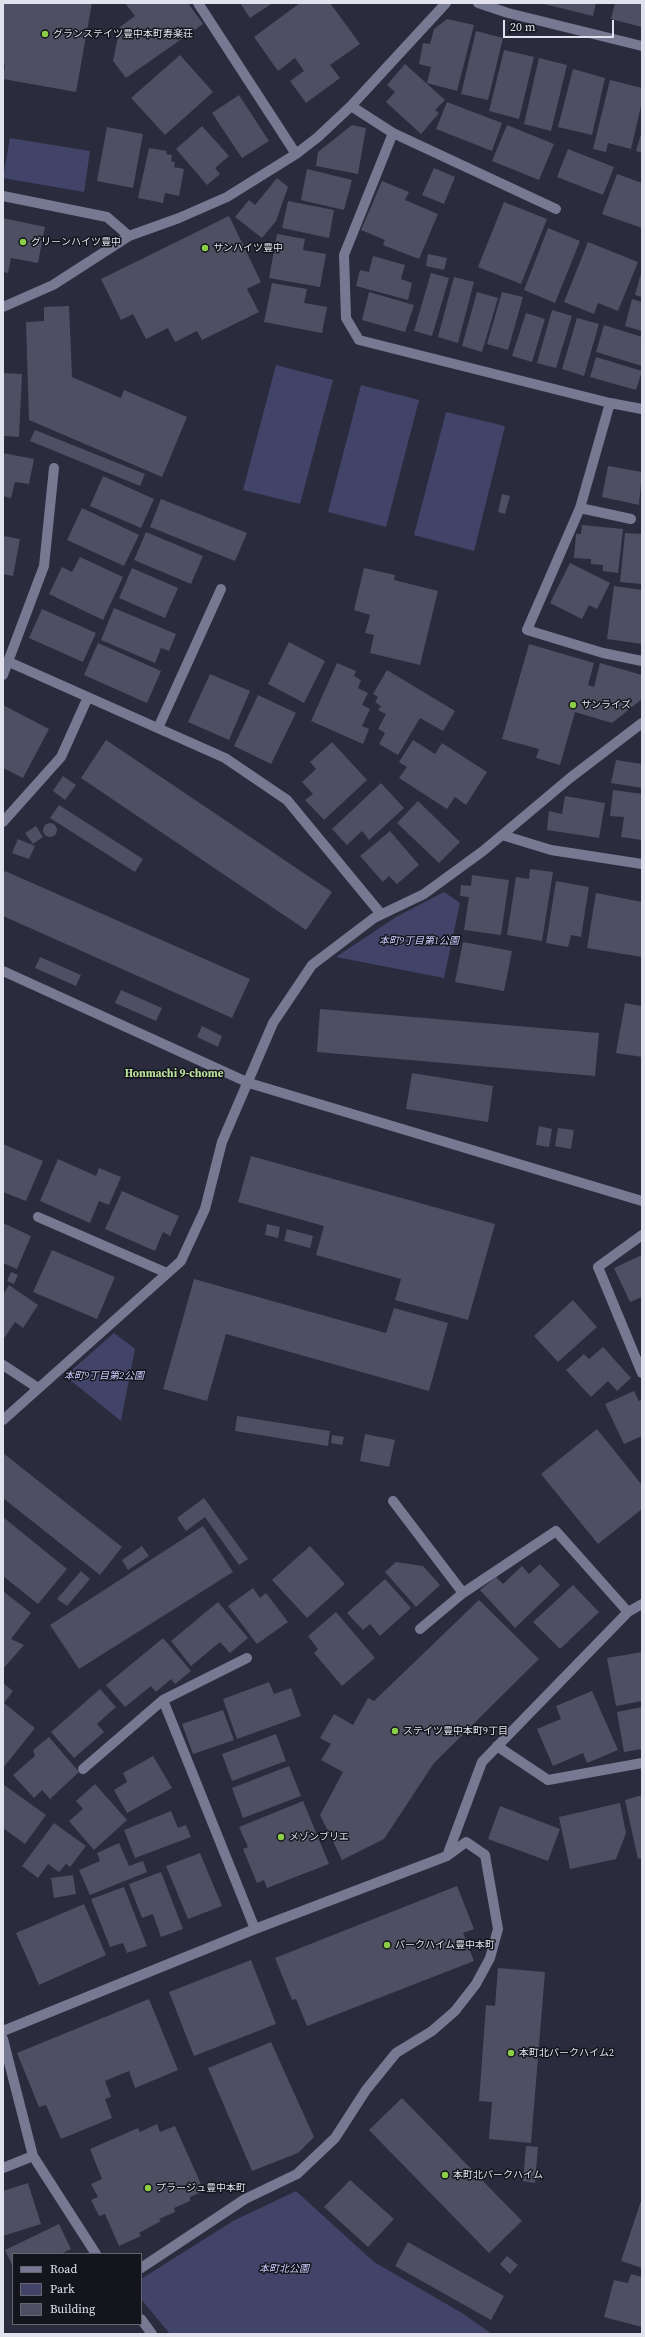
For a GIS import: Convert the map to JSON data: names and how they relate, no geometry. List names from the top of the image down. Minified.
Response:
{"districts":["Honmachi 9-chome"],"parks":["本町9丁目第1公園","本町9丁目第2公園","本町北公園"],"places":["グランステイツ豊中本町寿楽荘","グリーンハイツ豊中","サンハイツ豊中","サンライズ","ステイツ豊中本町9丁目","メゾンブリエ","パークハイム豊中本町","本町北パークハイム2","本町北パークハイム","プラージュ豊中本町"],"legend":["Road","Park","Building"],"scale_bar":"20 m"}
